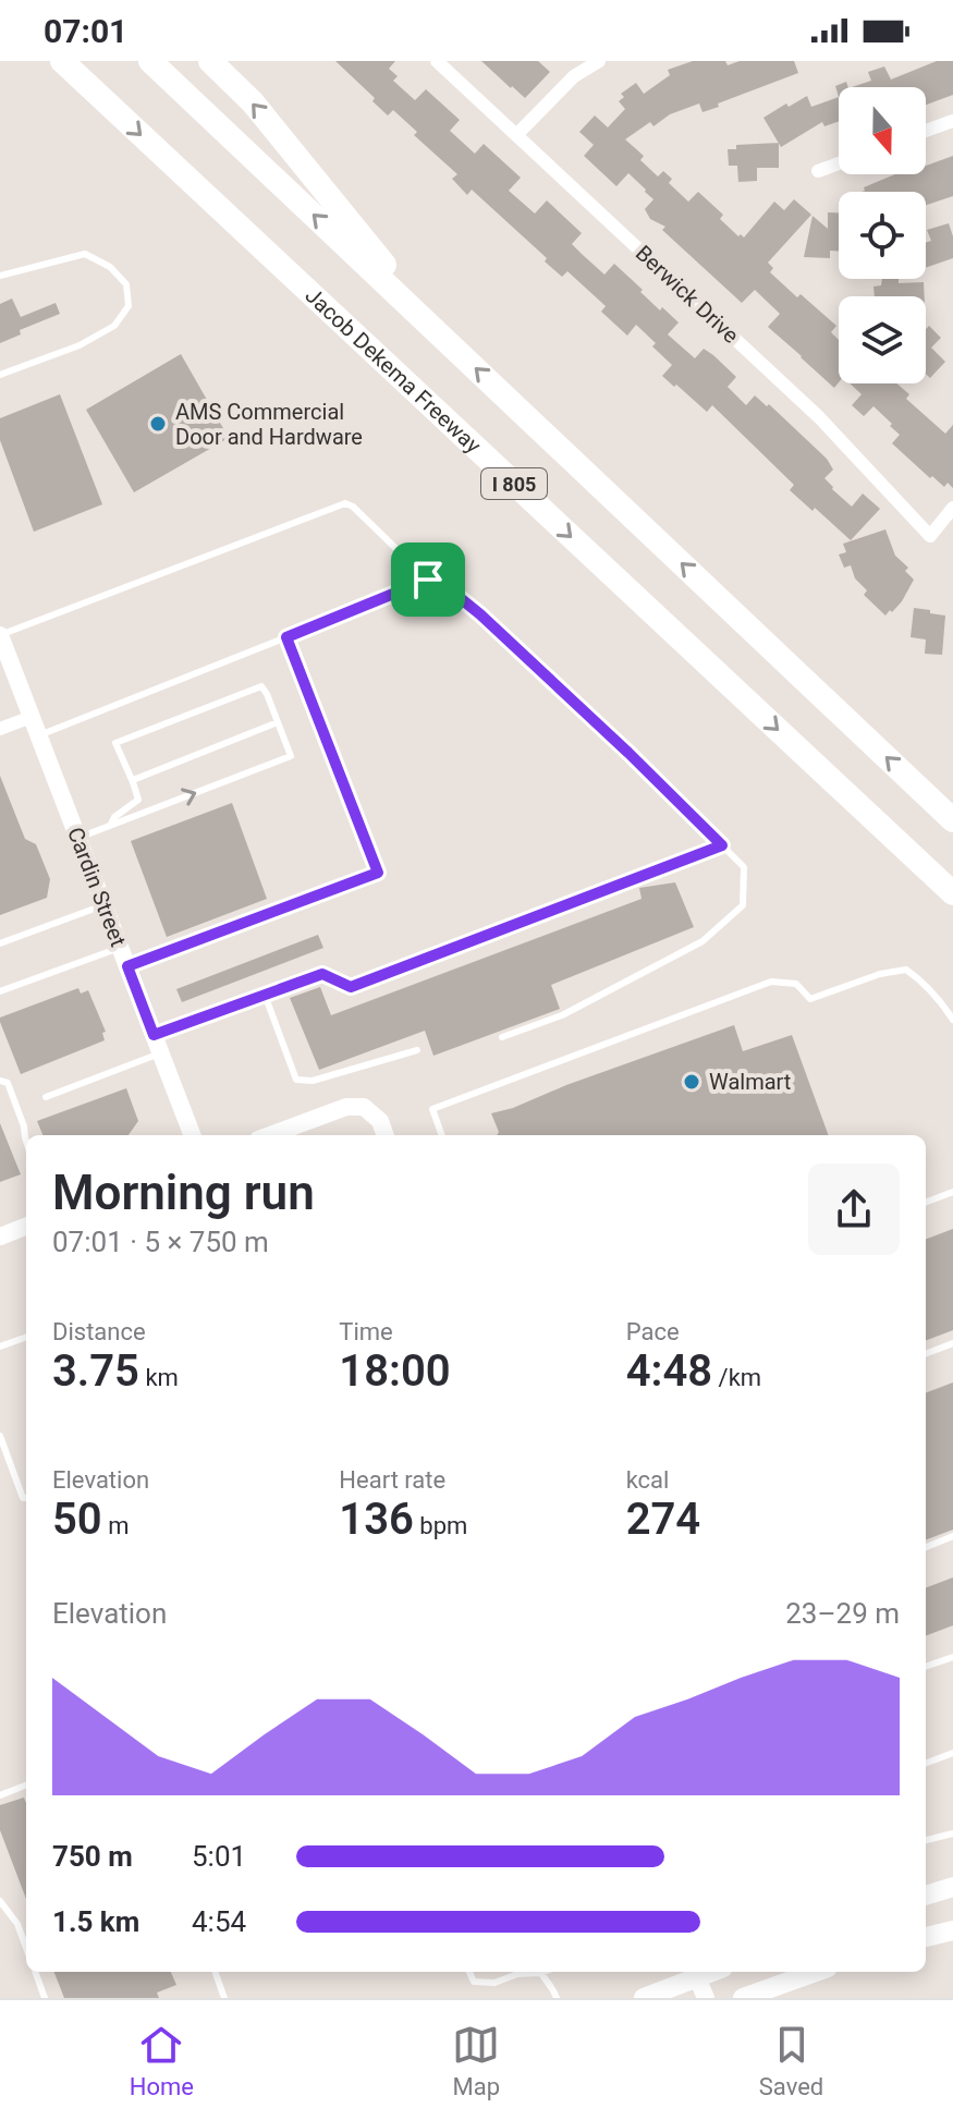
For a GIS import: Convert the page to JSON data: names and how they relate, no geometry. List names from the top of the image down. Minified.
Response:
{"streets":{"highway":["Jacob Dekema Freeway","I 805"],"street":["Berwick Drive","Cardin Street"]},"places":["AMS Commercial Door and Hardware","Walmart"],"north":"bottom","page":{"status":"07:01","heading":["Morning run","07:01 · 5 × 750 m"],"stats":[["Distance","3.75 km"],["Time","18:00"],["Pace","4:48 /km"],["Elevation","50 m"],["Heart rate","136 bpm"],["kcal","274"]],"chart":["Elevation","23–29 m"],"list":[{"name":"750 m","note":"5:01"},{"name":"1.5 km","note":"4:54"}],"tabs":["Home","Map","Saved"]}}
